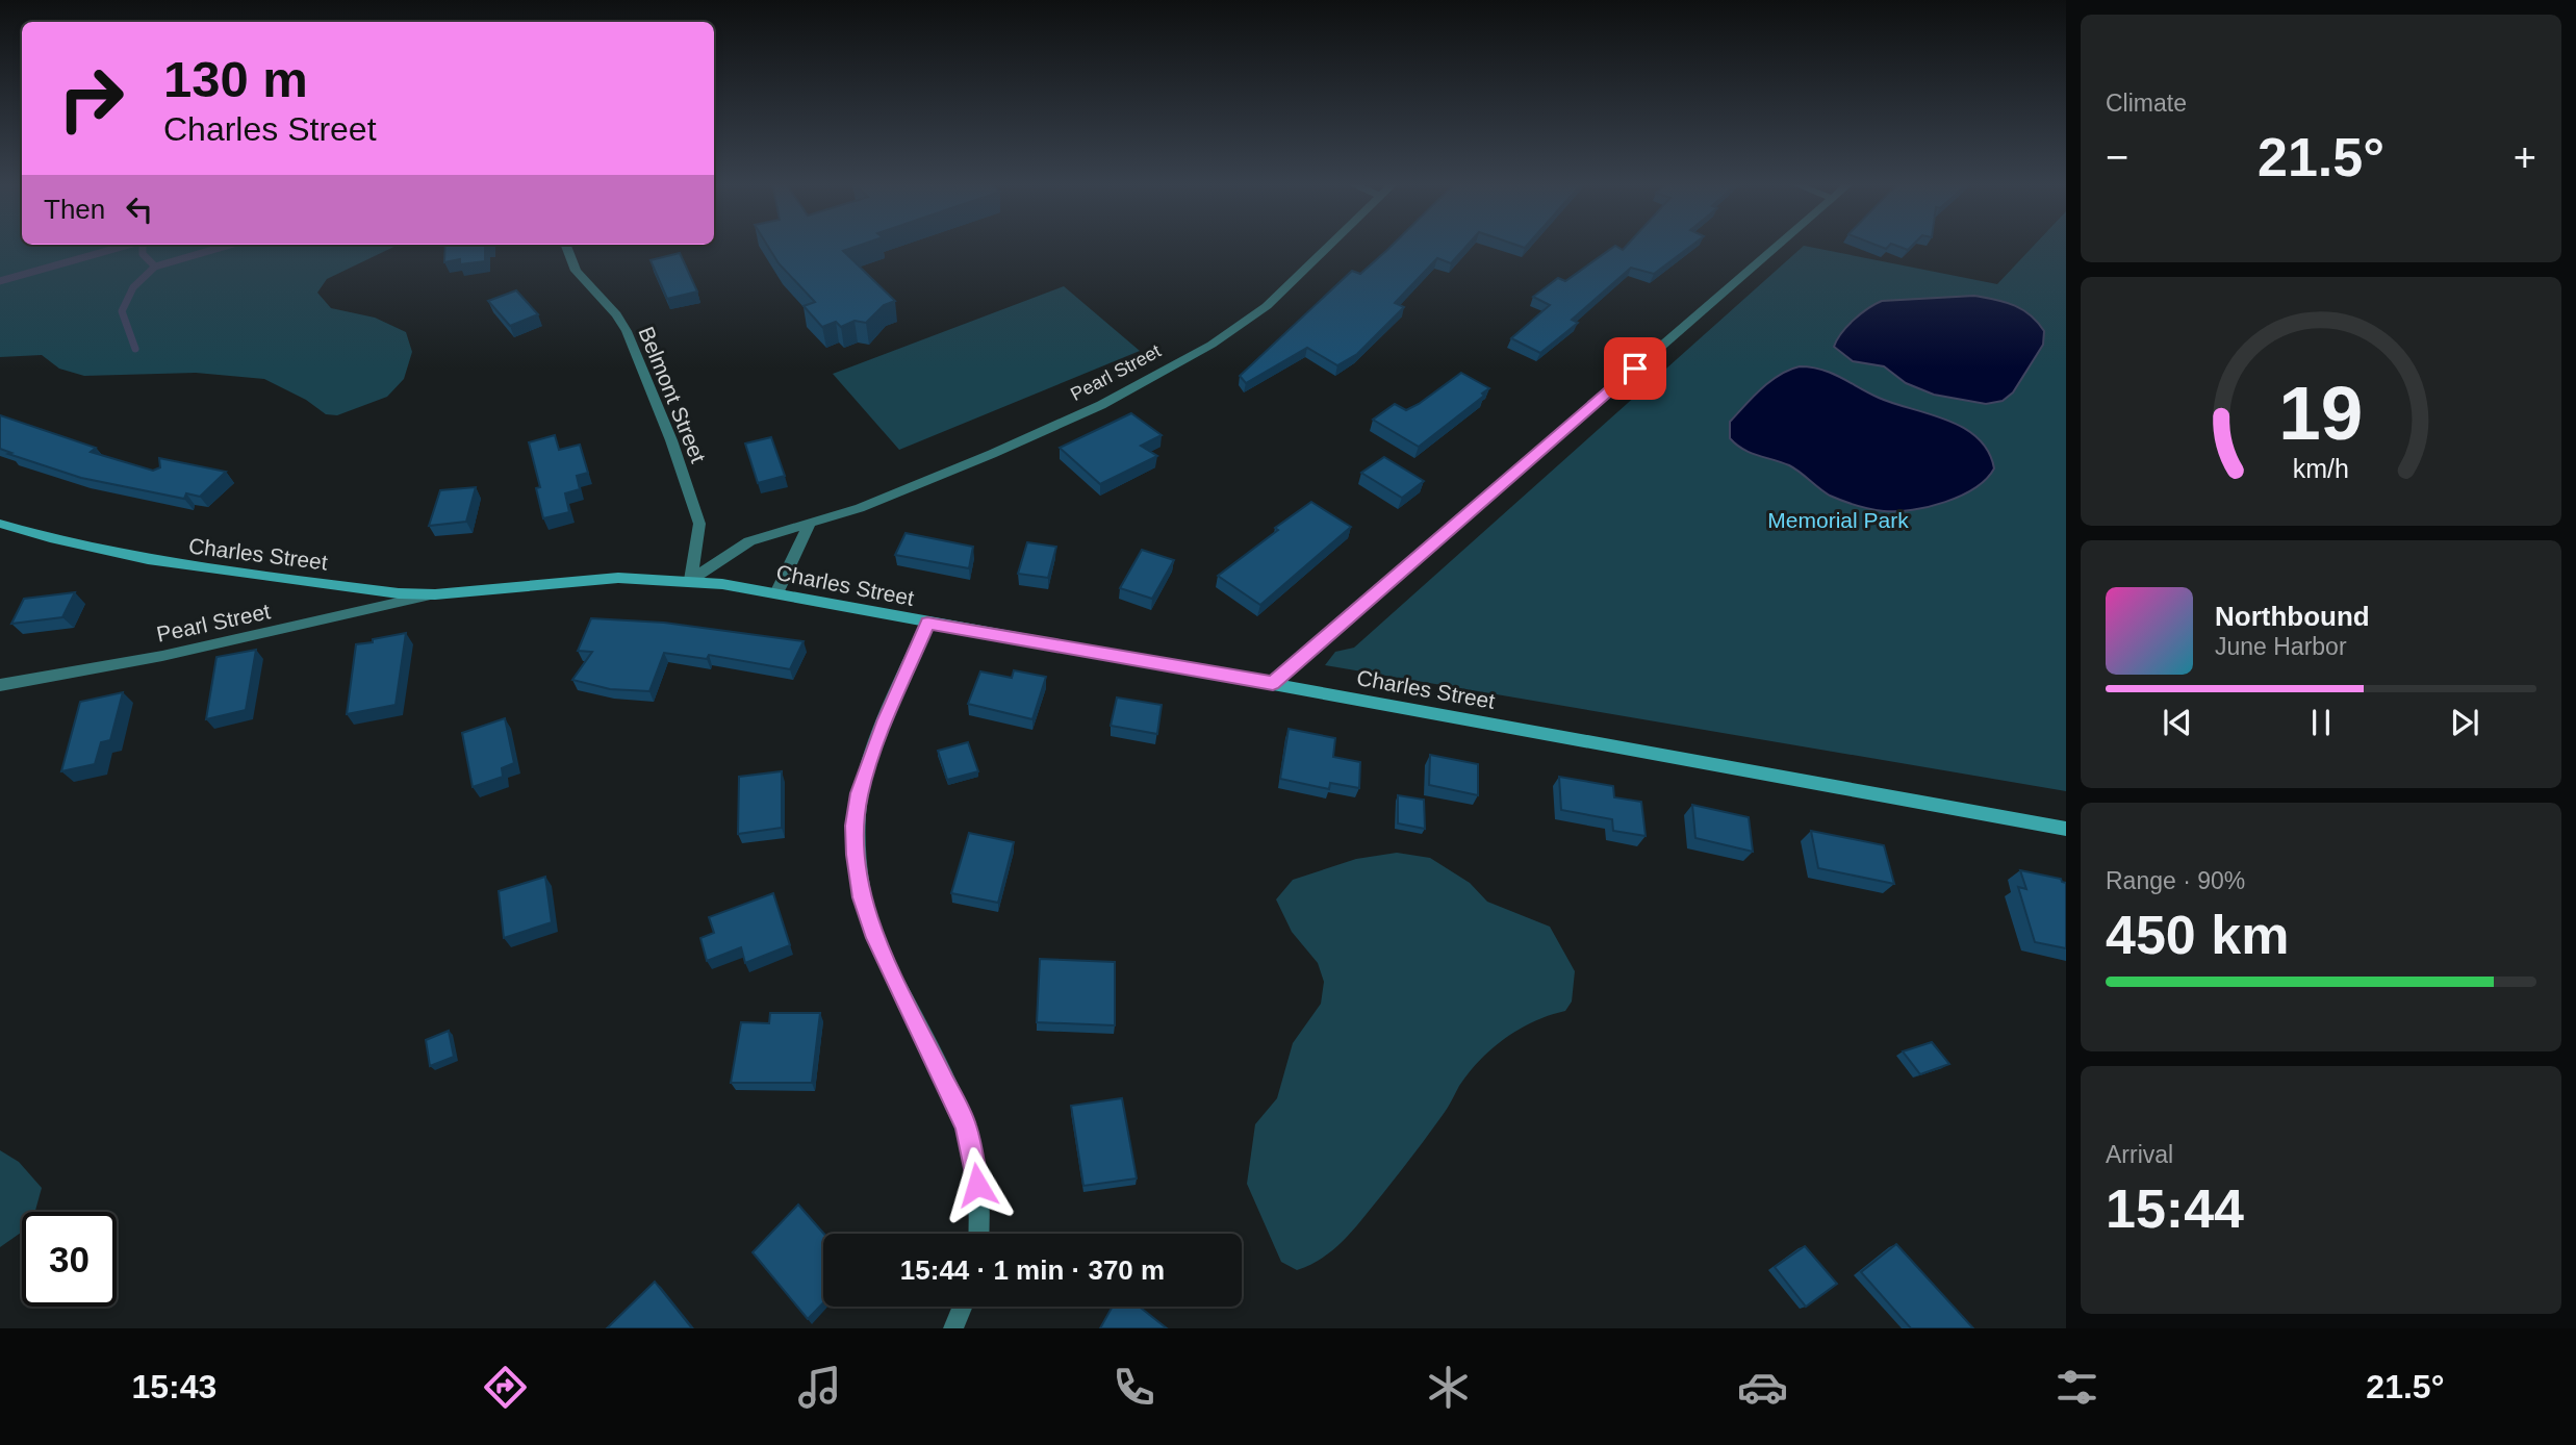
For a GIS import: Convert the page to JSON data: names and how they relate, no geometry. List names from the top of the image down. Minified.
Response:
{"streets":{"street":["Pearl Street","Belmont Street","Charles Street"]},"crossings":[["Pearl Street","Belmont Street"],["Pearl Street","Charles Street"],["Belmont Street","Charles Street"]],"parks":["Memorial Park"],"page":{"tile":["Climate",["Range · 90%","450 km"],["Arrival","15:44"]],"turn":["130 m","Charles Street"],"heat":["−","21.5°","+"],"then":"Then","song":["Northbound","June Harbor"],"limit":"30","trip":"15:44 · 1 min · 370 m","tabs":["15:43","21.5°"],"gauge":["19","km/h"]}}
